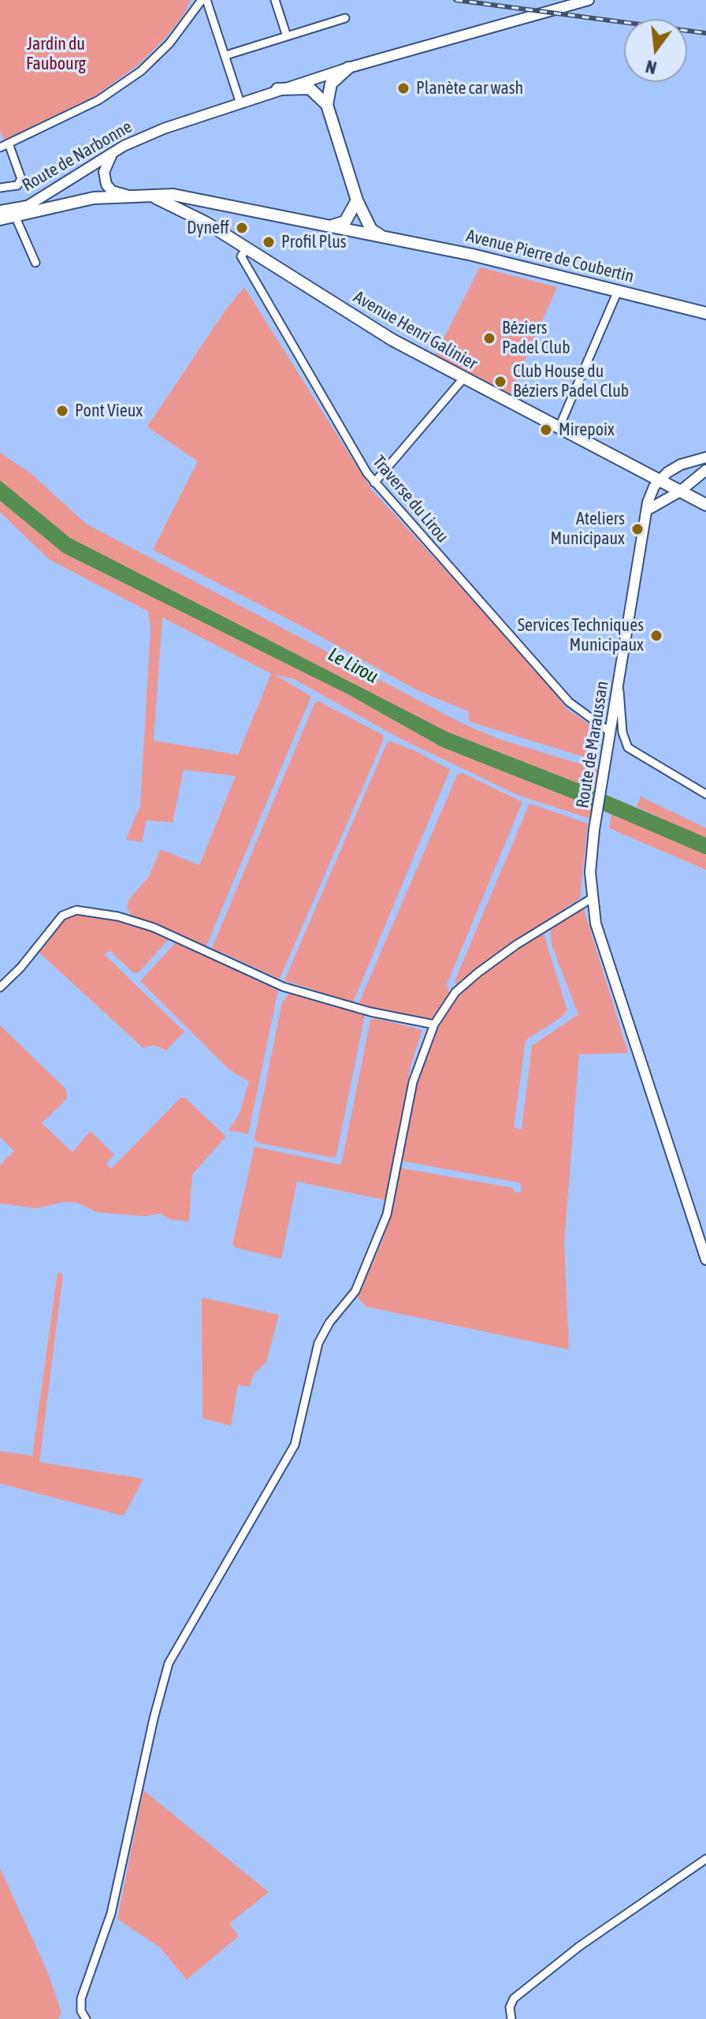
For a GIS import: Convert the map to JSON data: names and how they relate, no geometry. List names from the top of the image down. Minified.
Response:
{"streets":{"main road":["Route de Narbonne","Avenue Pierre de Coubertin","Avenue Henri Galinier","Route de Maraussan"],"street":["Traverse du Lirou"]},"crossings":[["Avenue Pierre de Coubertin","Avenue Henri Galinier"],["Avenue Henri Galinier","Traverse du Lirou"],["Avenue Henri Galinier","Route de Maraussan"],["Traverse du Lirou","Route de Maraussan"]],"water":["Le Lirou"],"parks":["Jardin du Faubourg"],"places":["Planète car wash","Dyneff","Profil Plus","Béziers Padel Club","Club House du Béziers Padel Club","Pont Vieux","Mirepoix","Ateliers Municipaux","Services Techniques Municipaux"],"north":"bottom"}
